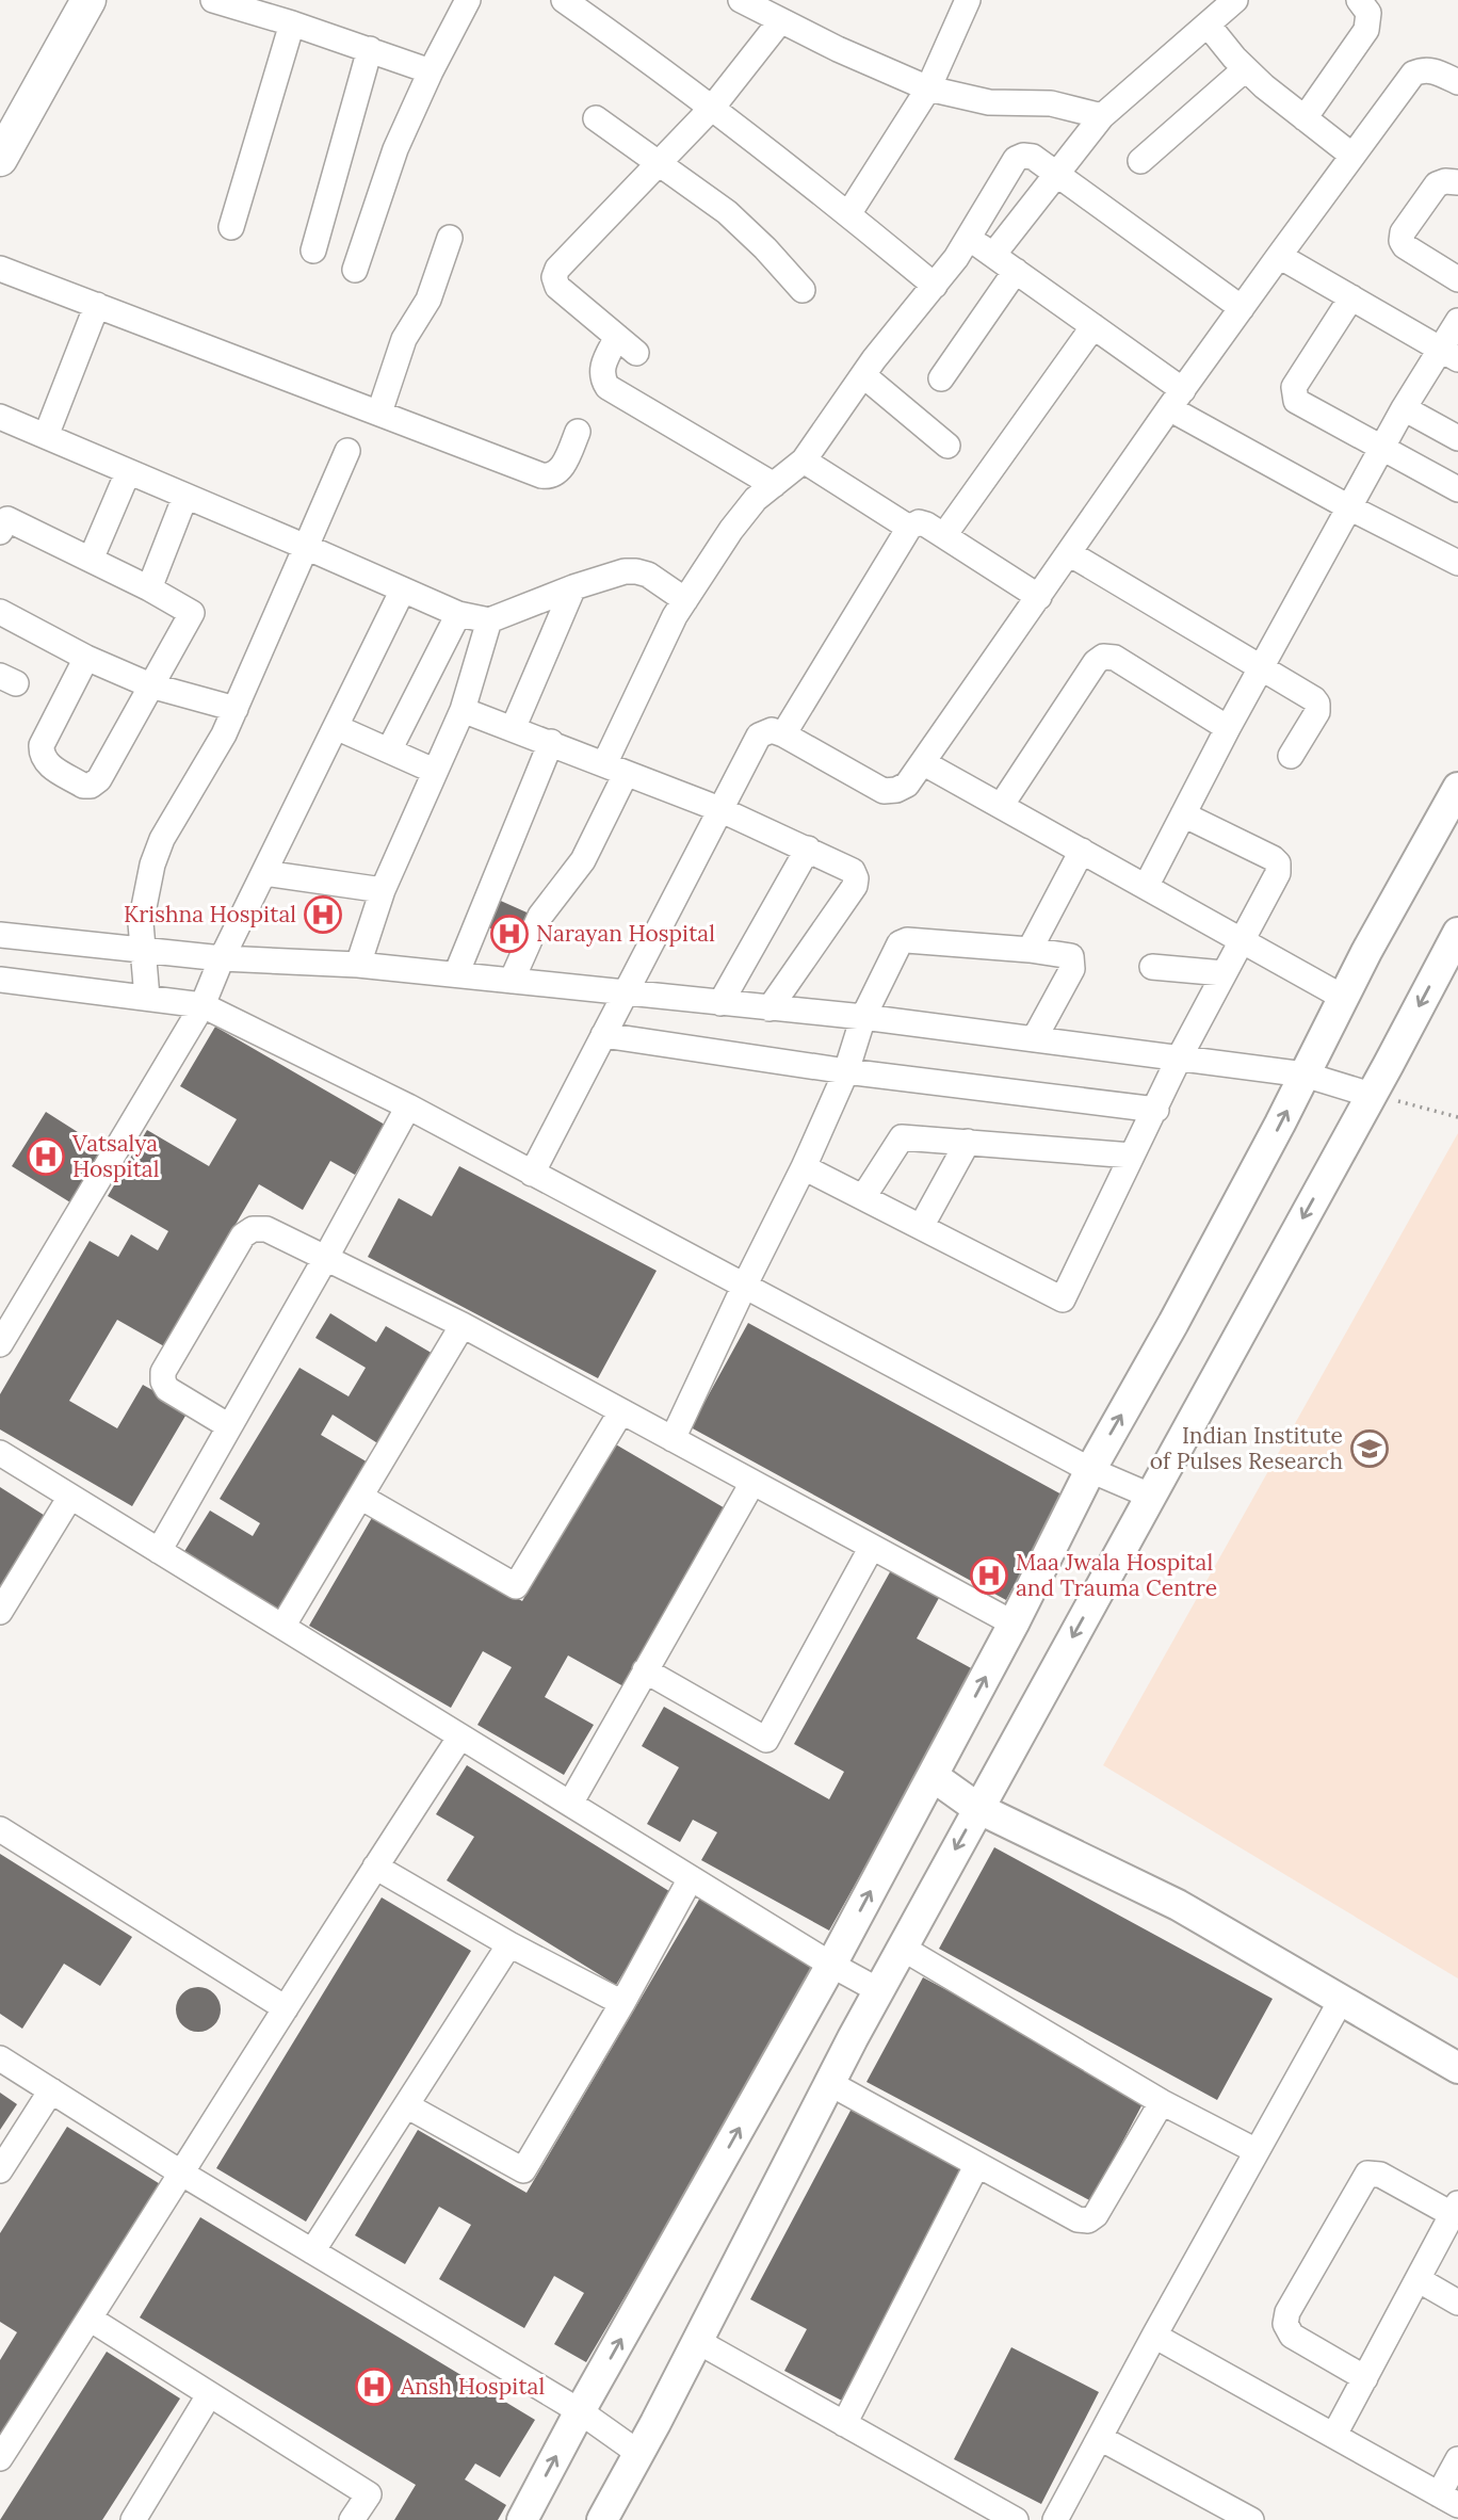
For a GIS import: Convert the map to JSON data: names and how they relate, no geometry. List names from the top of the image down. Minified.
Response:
{"places":{"hospital":["Krishna Hospital","Narayan Hospital","Vatsalya Hospital","Maa Jwala Hospital and Trauma Centre","Ansh Hospital"],"school or university":["Indian Institute of Pulses Research"]}}
